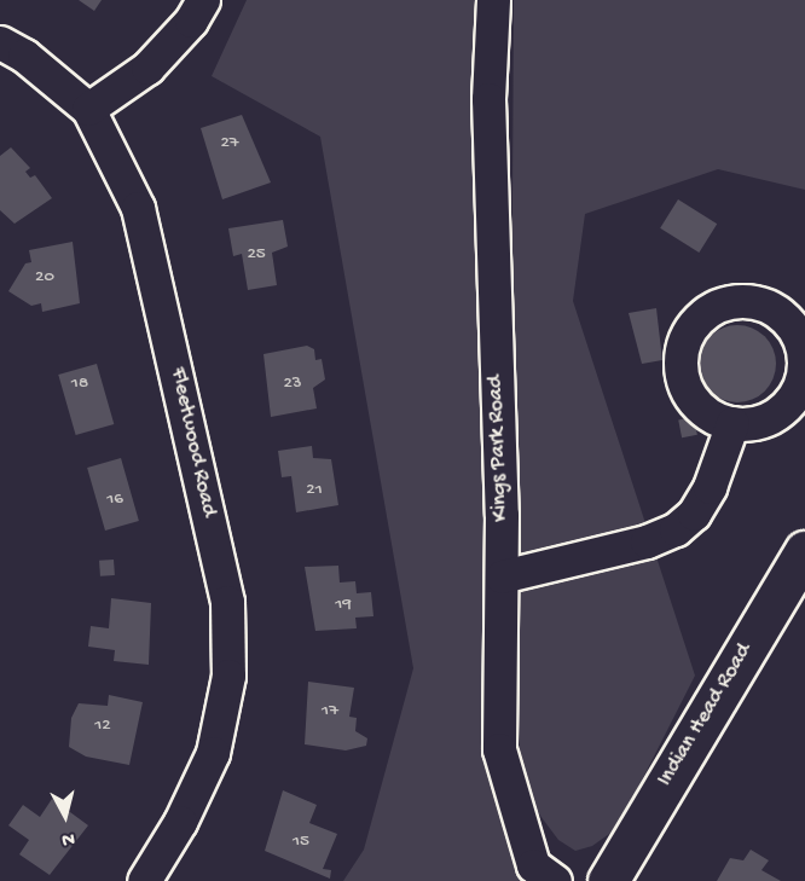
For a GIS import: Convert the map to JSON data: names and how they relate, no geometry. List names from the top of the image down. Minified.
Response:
{"streets":{"main road":["Indian Head Road"],"street":["Fleetwood Road","Kings Park Road"]},"house_numbers":["27","25","20","18","23","21","16","19","17","12","15"],"north":"bottom"}
